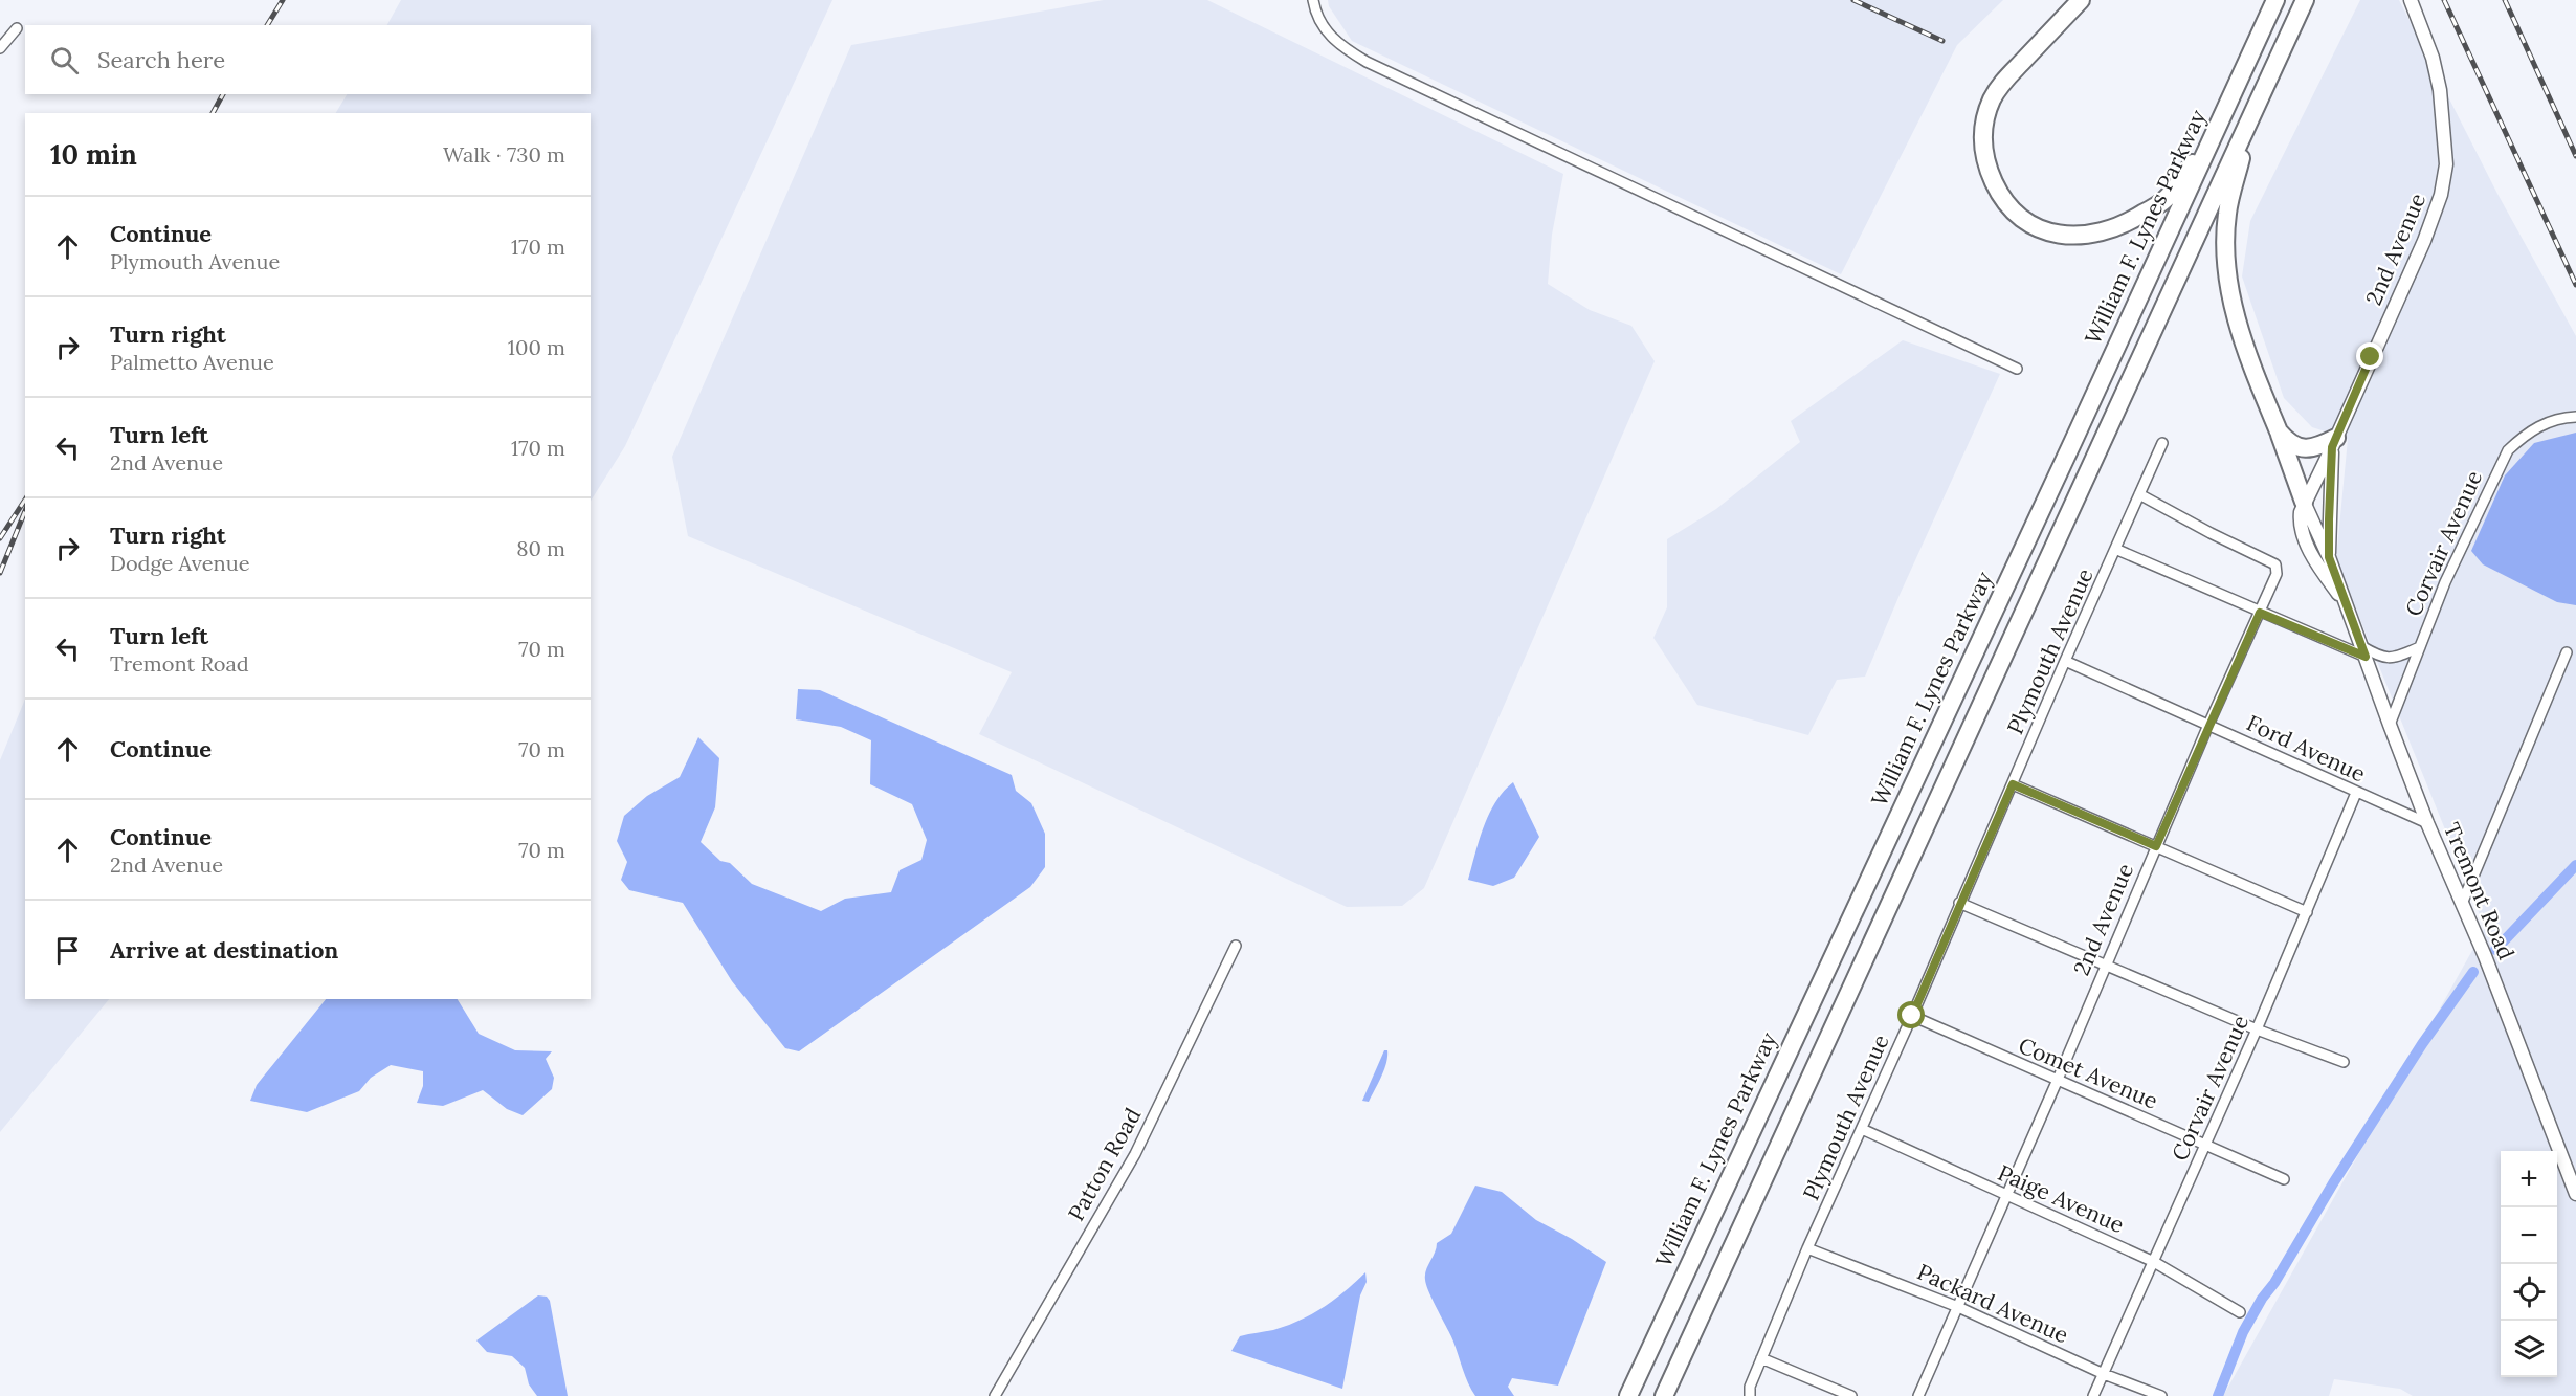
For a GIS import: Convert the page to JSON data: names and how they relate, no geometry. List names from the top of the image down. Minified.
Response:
{"streets":{"highway":["William F. Lynes Parkway"],"street":["2nd Avenue","Corvair Avenue","Plymouth Avenue","Ford Avenue","Tremont Road","Comet Avenue","Patton Road","Paige Avenue","Packard Avenue"]},"crossings":[["2nd Avenue","Plymouth Avenue"],["2nd Avenue","Ford Avenue"],["2nd Avenue","Tremont Road"],["2nd Avenue","Comet Avenue"],["2nd Avenue","Paige Avenue"],["2nd Avenue","Packard Avenue"],["Corvair Avenue","Ford Avenue"],["Corvair Avenue","Tremont Road"],["Corvair Avenue","Comet Avenue"],["Corvair Avenue","Paige Avenue"],["Corvair Avenue","Packard Avenue"],["Plymouth Avenue","Ford Avenue"],["Plymouth Avenue","Comet Avenue"],["Plymouth Avenue","Paige Avenue"],["Plymouth Avenue","Packard Avenue"],["Ford Avenue","Tremont Road"]],"page":{"search":"Search here","heading":["10 min","Walk · 730 m"],"list":[["Continue","Plymouth Avenue","170 m"],["Turn right","Palmetto Avenue","100 m"],["Turn left","2nd Avenue","170 m"],["Turn right","Dodge Avenue","80 m"],["Turn left","Tremont Road","70 m"],["Continue","70 m"],["Continue","2nd Avenue","70 m"],"Arrive at destination"],"map_buttons":["+","−"]}}
